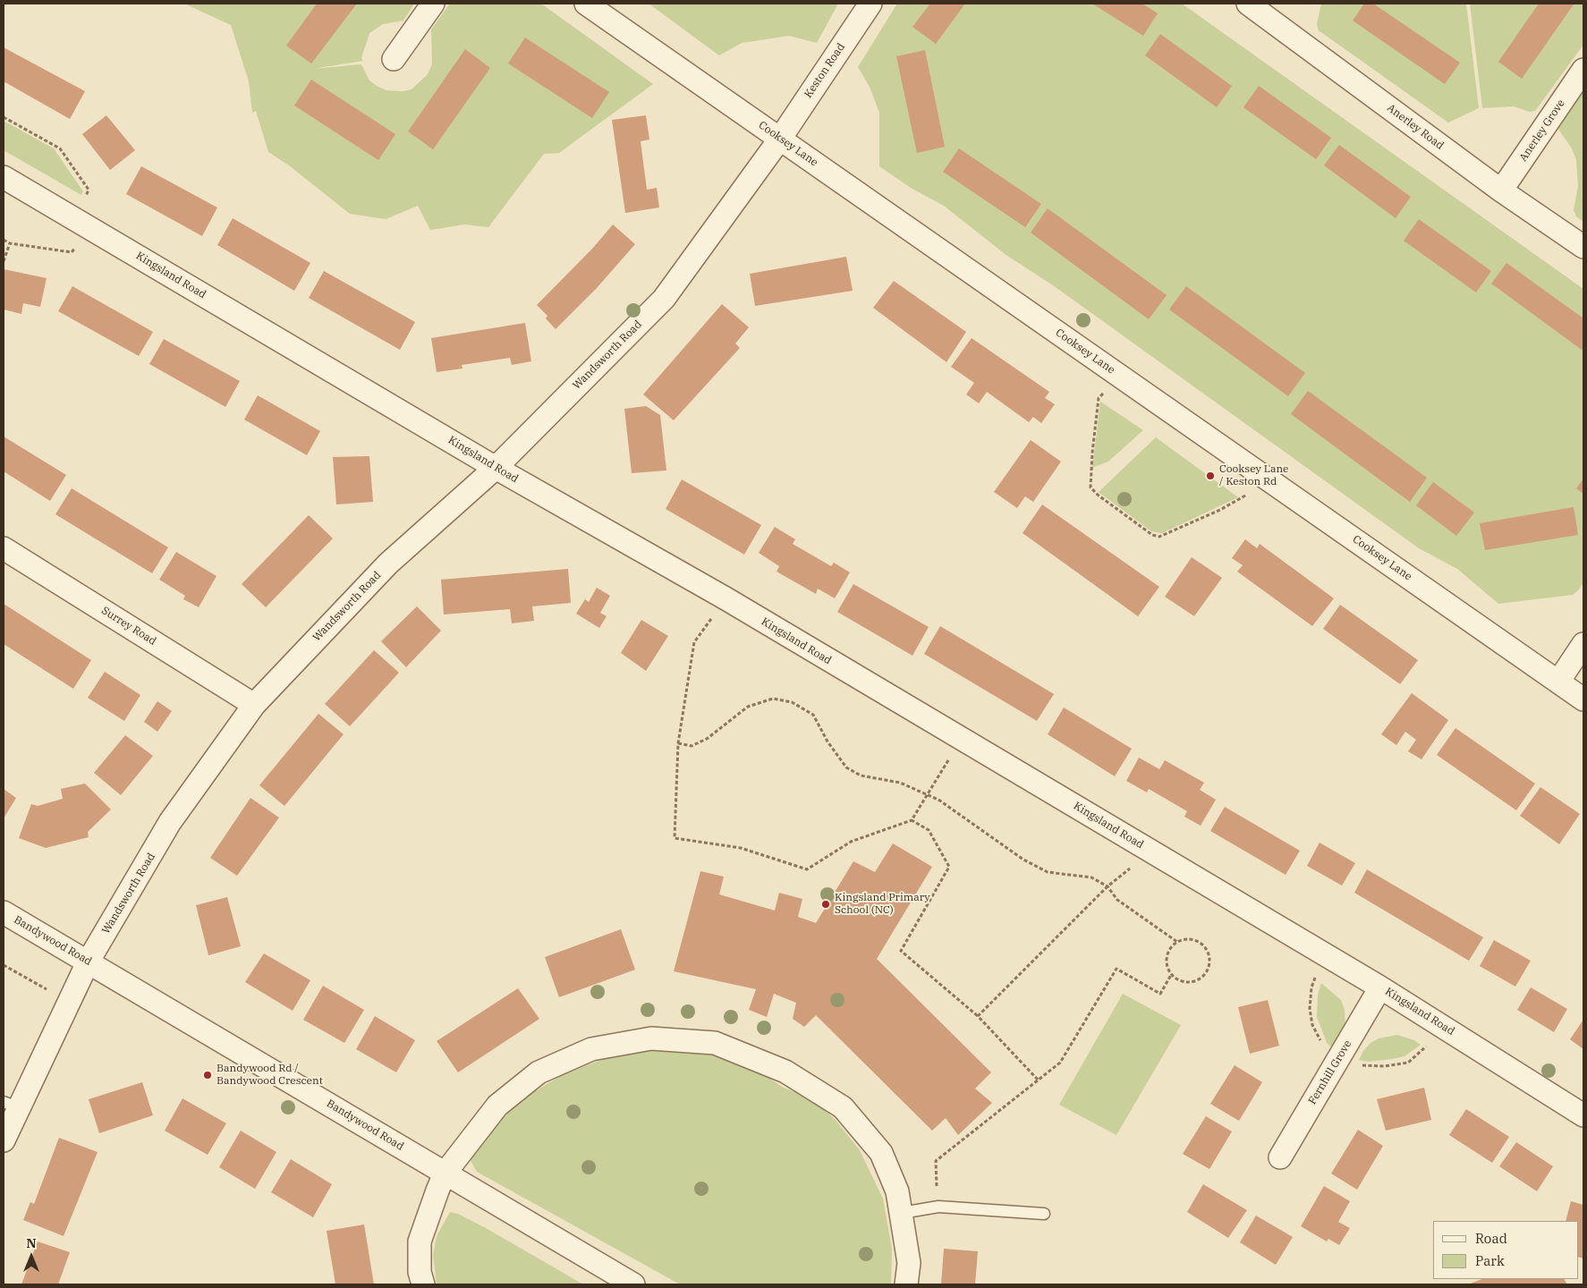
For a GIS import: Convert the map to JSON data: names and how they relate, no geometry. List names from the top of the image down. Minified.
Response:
{"streets":{"street":["Keston Road","Anerley Road","Anerley Grove","Cooksey Lane","Kingsland Road","Wandsworth Road","Surrey Road","Bandywood Road","Fernhill Grove"]},"crossings":[["Keston Road","Cooksey Lane"],["Keston Road","Wandsworth Road"],["Anerley Road","Anerley Grove"],["Cooksey Lane","Wandsworth Road"],["Kingsland Road","Wandsworth Road"],["Kingsland Road","Fernhill Grove"],["Wandsworth Road","Surrey Road"],["Wandsworth Road","Bandywood Road"]],"places":["Cooksey Lane / Keston Rd","Kingsland Primary School (NC)","Bandywood Rd / Bandywood Crescent"],"legend":["Road","Park"],"north":"top"}
